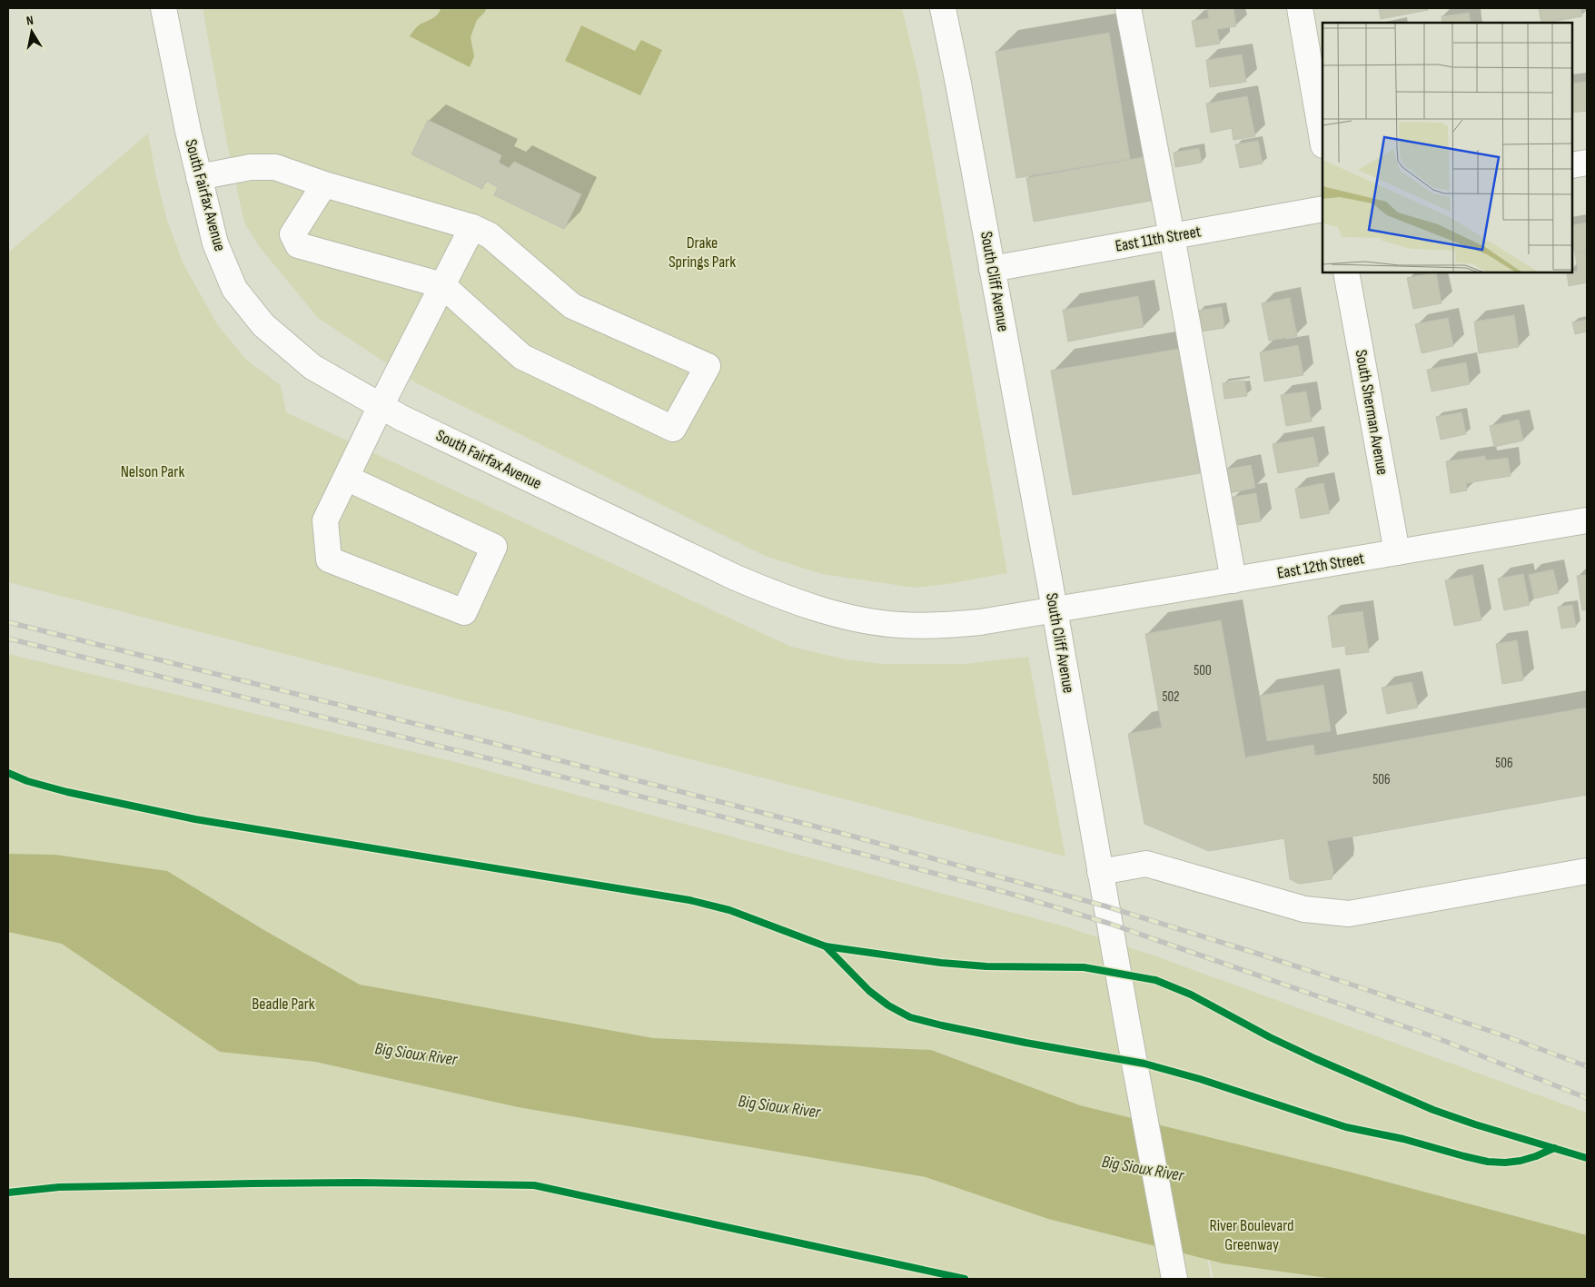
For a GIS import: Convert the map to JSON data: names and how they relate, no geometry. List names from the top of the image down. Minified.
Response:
{"streets":{"street":["South Fairfax Avenue","East 11th Street","South Cliff Avenue","South Sherman Avenue","East 12th Street"]},"crossings":[["South Fairfax Avenue","South Cliff Avenue"],["South Fairfax Avenue","East 12th Street"],["East 11th Street","South Cliff Avenue"],["South Cliff Avenue","East 12th Street"],["South Sherman Avenue","East 12th Street"]],"water":["Big Sioux River"],"parks":["Drake Springs Park","Nelson Park","Beadle Park","River Boulevard Greenway"],"house_numbers":["500","502","506","506"],"north":"top"}
